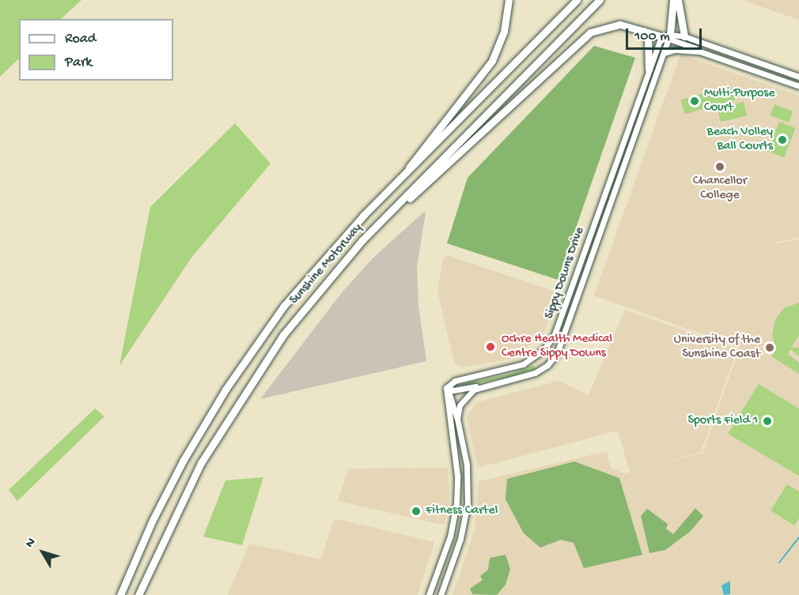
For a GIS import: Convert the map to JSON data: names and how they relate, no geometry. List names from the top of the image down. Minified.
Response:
{"streets":{"highway":["Sunshine Motorway"],"main road":["Sippy Downs Drive"]},"places":["Multi-Purpose Court","Beach Volley Ball Courts","Chancellor College","Ochre Health Medical Centre Sippy Downs","University of the Sunshine Coast","Sports Field 1","Fitness Cartel"],"legend":["Road","Park"],"scale_bar":"100 m","north":"top left"}
